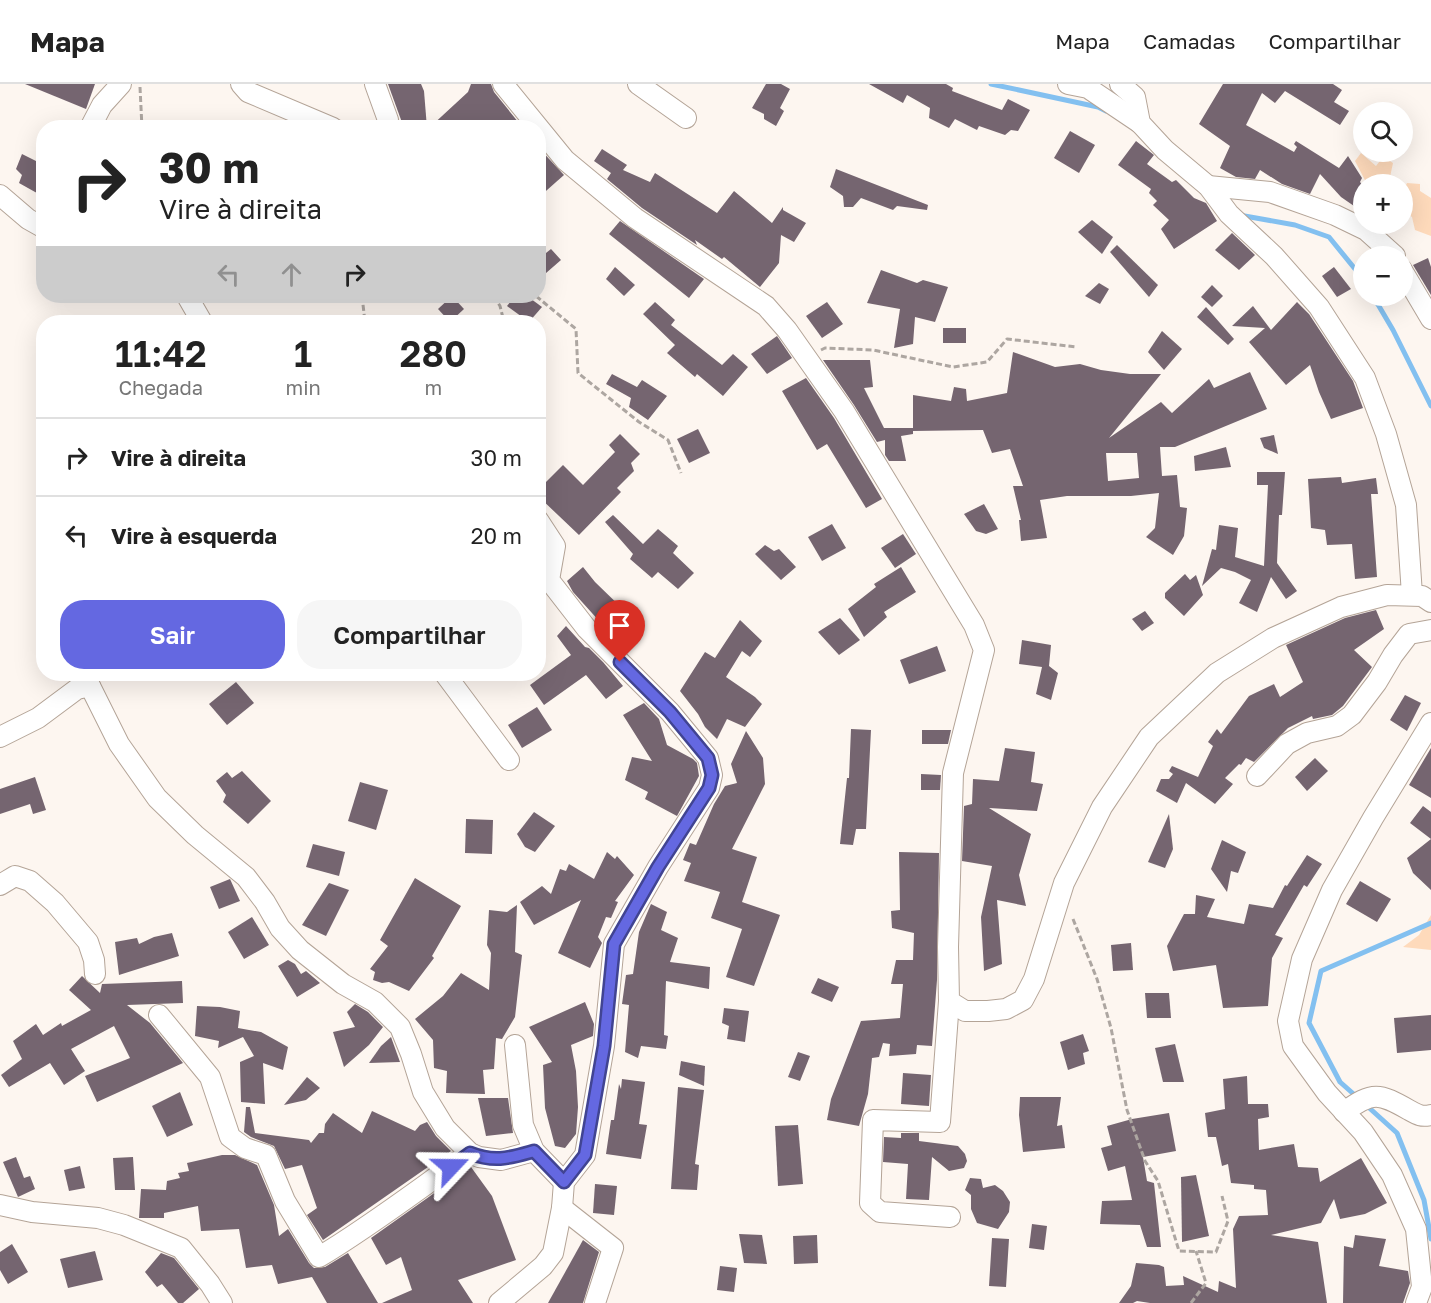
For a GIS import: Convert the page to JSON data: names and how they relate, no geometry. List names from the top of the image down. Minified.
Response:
{"page":{"header":"Mapa","nav":["Mapa","Camadas","Compartilhar"],"map_buttons":["+","−"],"turn":["30 m","Vire à direita"],"eta":["11:42","Chegada","1","min","280","m"],"list":[{"name":"Vire à direita","value":"30 m"},{"name":"Vire à esquerda","value":"20 m"}],"buttons":["Sair","Compartilhar"]}}
